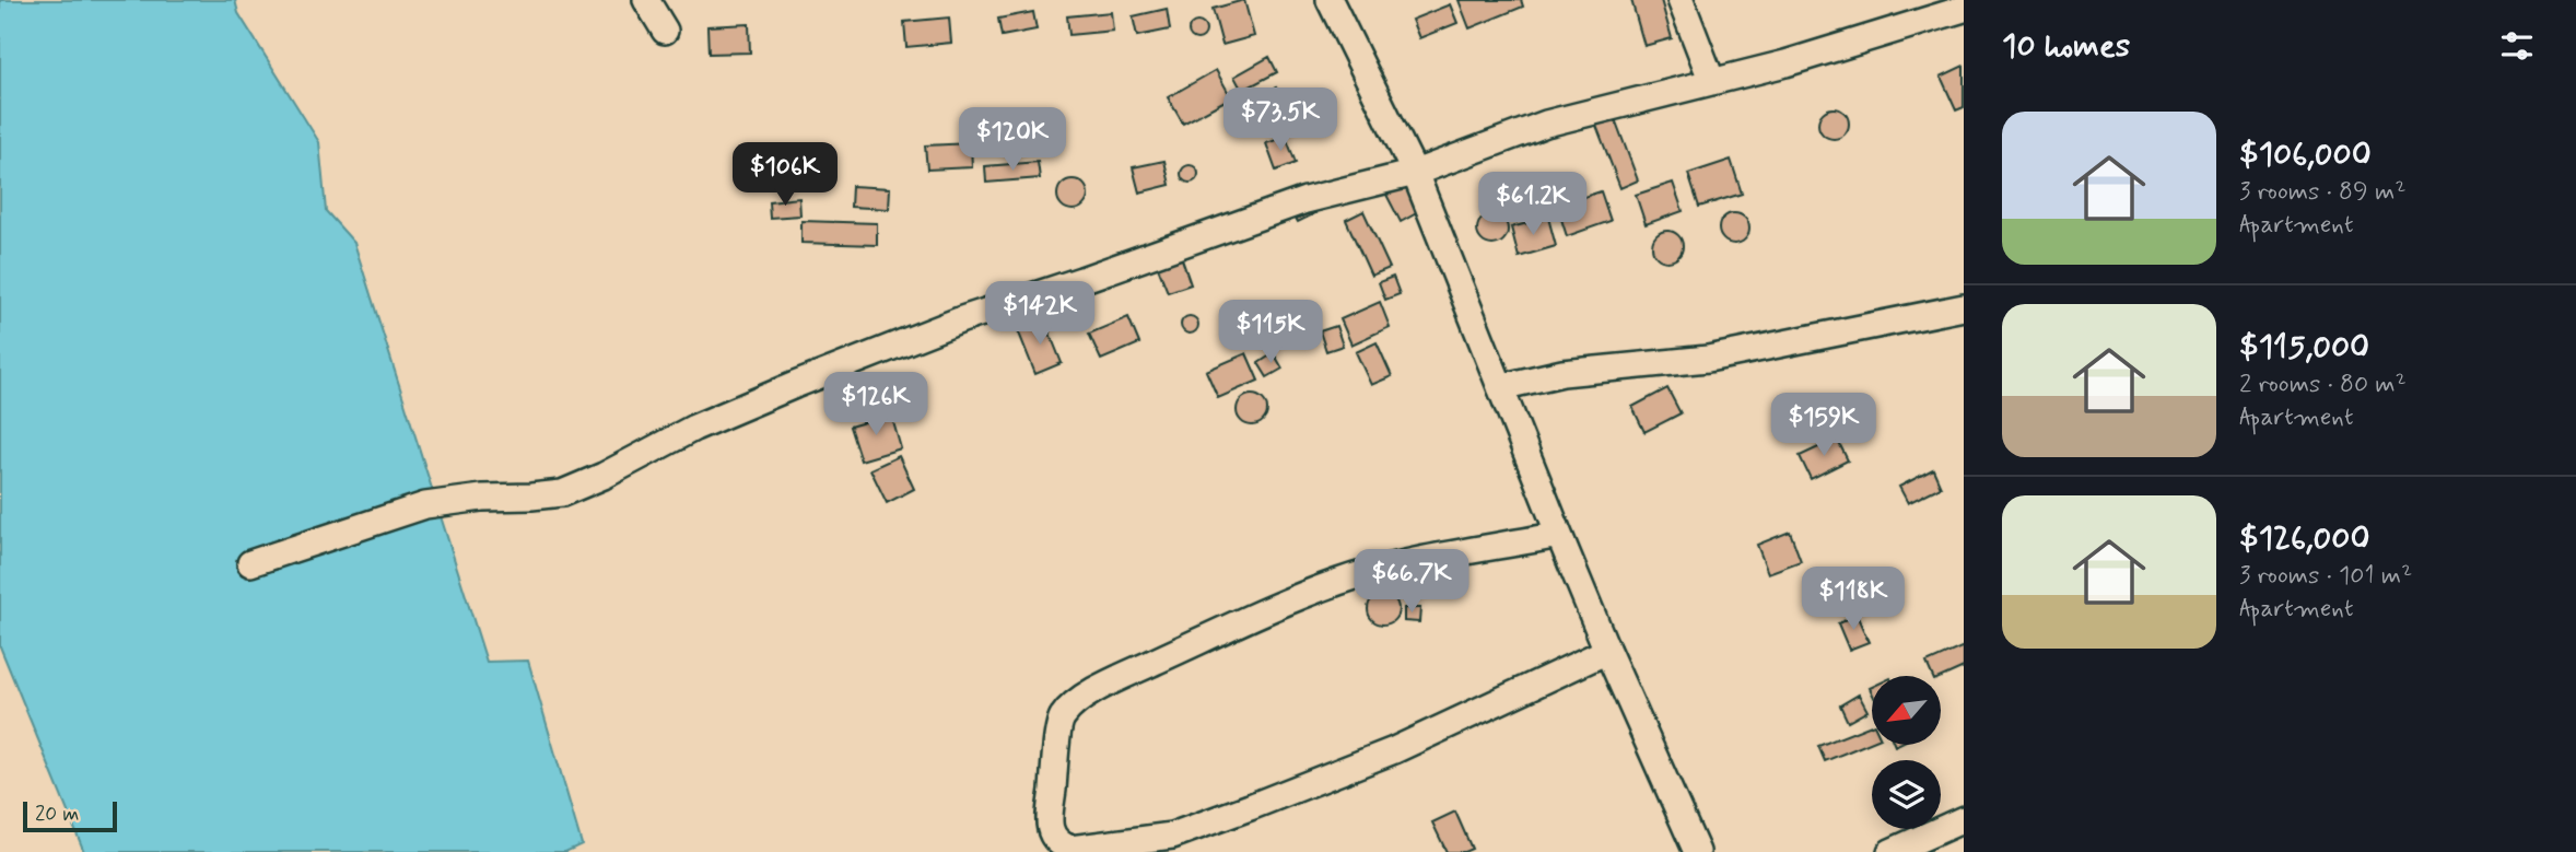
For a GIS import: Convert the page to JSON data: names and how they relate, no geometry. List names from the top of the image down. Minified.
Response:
{"scale_bar":"20 m","north":"bottom left","page":{"heading":"10 homes","price":["$73.5K","$120K","$106K","$61.2K","$142K","$115K","$126K","$159K","$66.7K","$118K"],"list":[{"name":"$106,000","note":"3 rooms · 89 m² · Apartment"},{"name":"$115,000","note":"2 rooms · 80 m² · Apartment"},{"name":"$126,000","note":"3 rooms · 101 m² · Apartment"}],"scale":"20 m"}}
